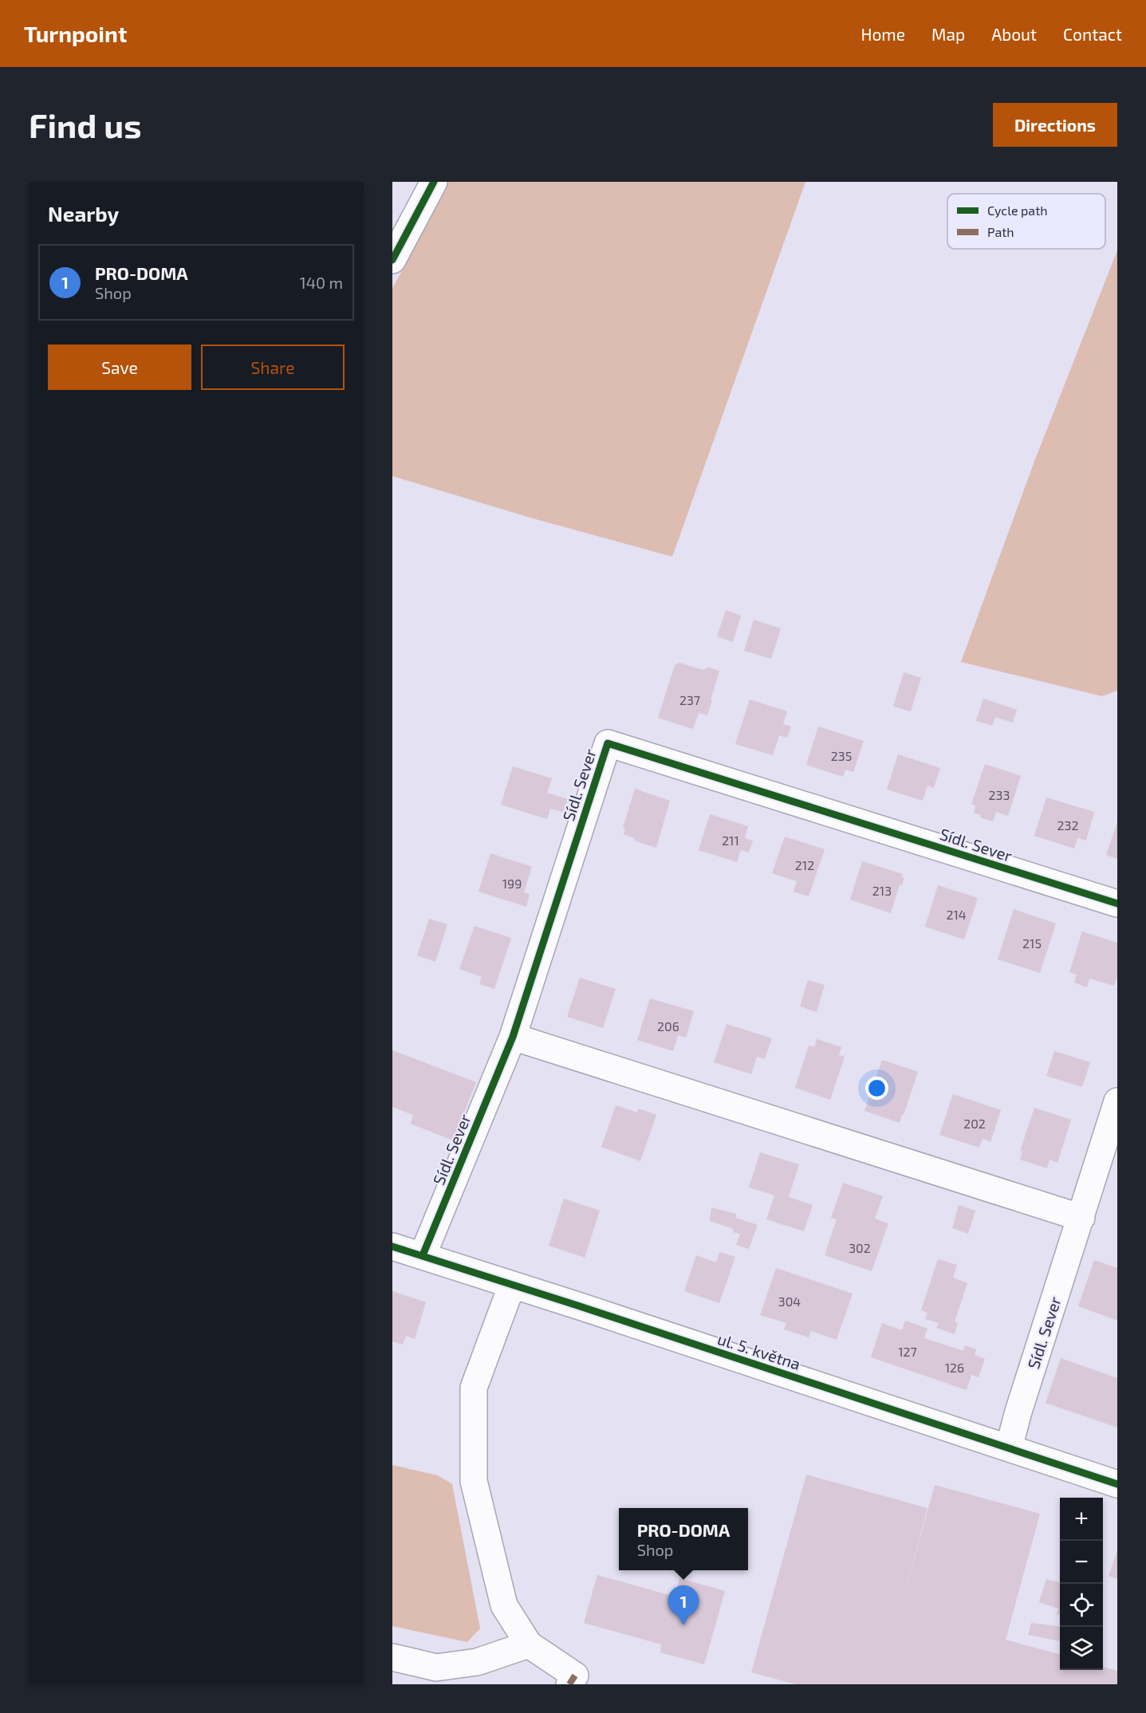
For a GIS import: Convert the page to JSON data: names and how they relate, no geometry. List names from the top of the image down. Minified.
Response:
{"streets":{"street":["Sídl. Sever","ul. 5. května"]},"crossings":[["Sídl. Sever","ul. 5. května"]],"house_numbers":["237","235","233","232","211","212","199","213","214","215","206","202","302","304","127","126"],"legend":["Cycle path","Path"],"page":{"header":"Turnpoint","nav":["Home","Map","About","Contact"],"buttons":["Directions",["Save","Share"]],"title":"Find us","heading":"Nearby","list":[{"mark":"1","name":"PRO-DOMA","note":"Shop","value":"140 m"}],"map_buttons":["+","−"],"popup":["PRO-DOMA","Shop"],"pins":"1"}}
